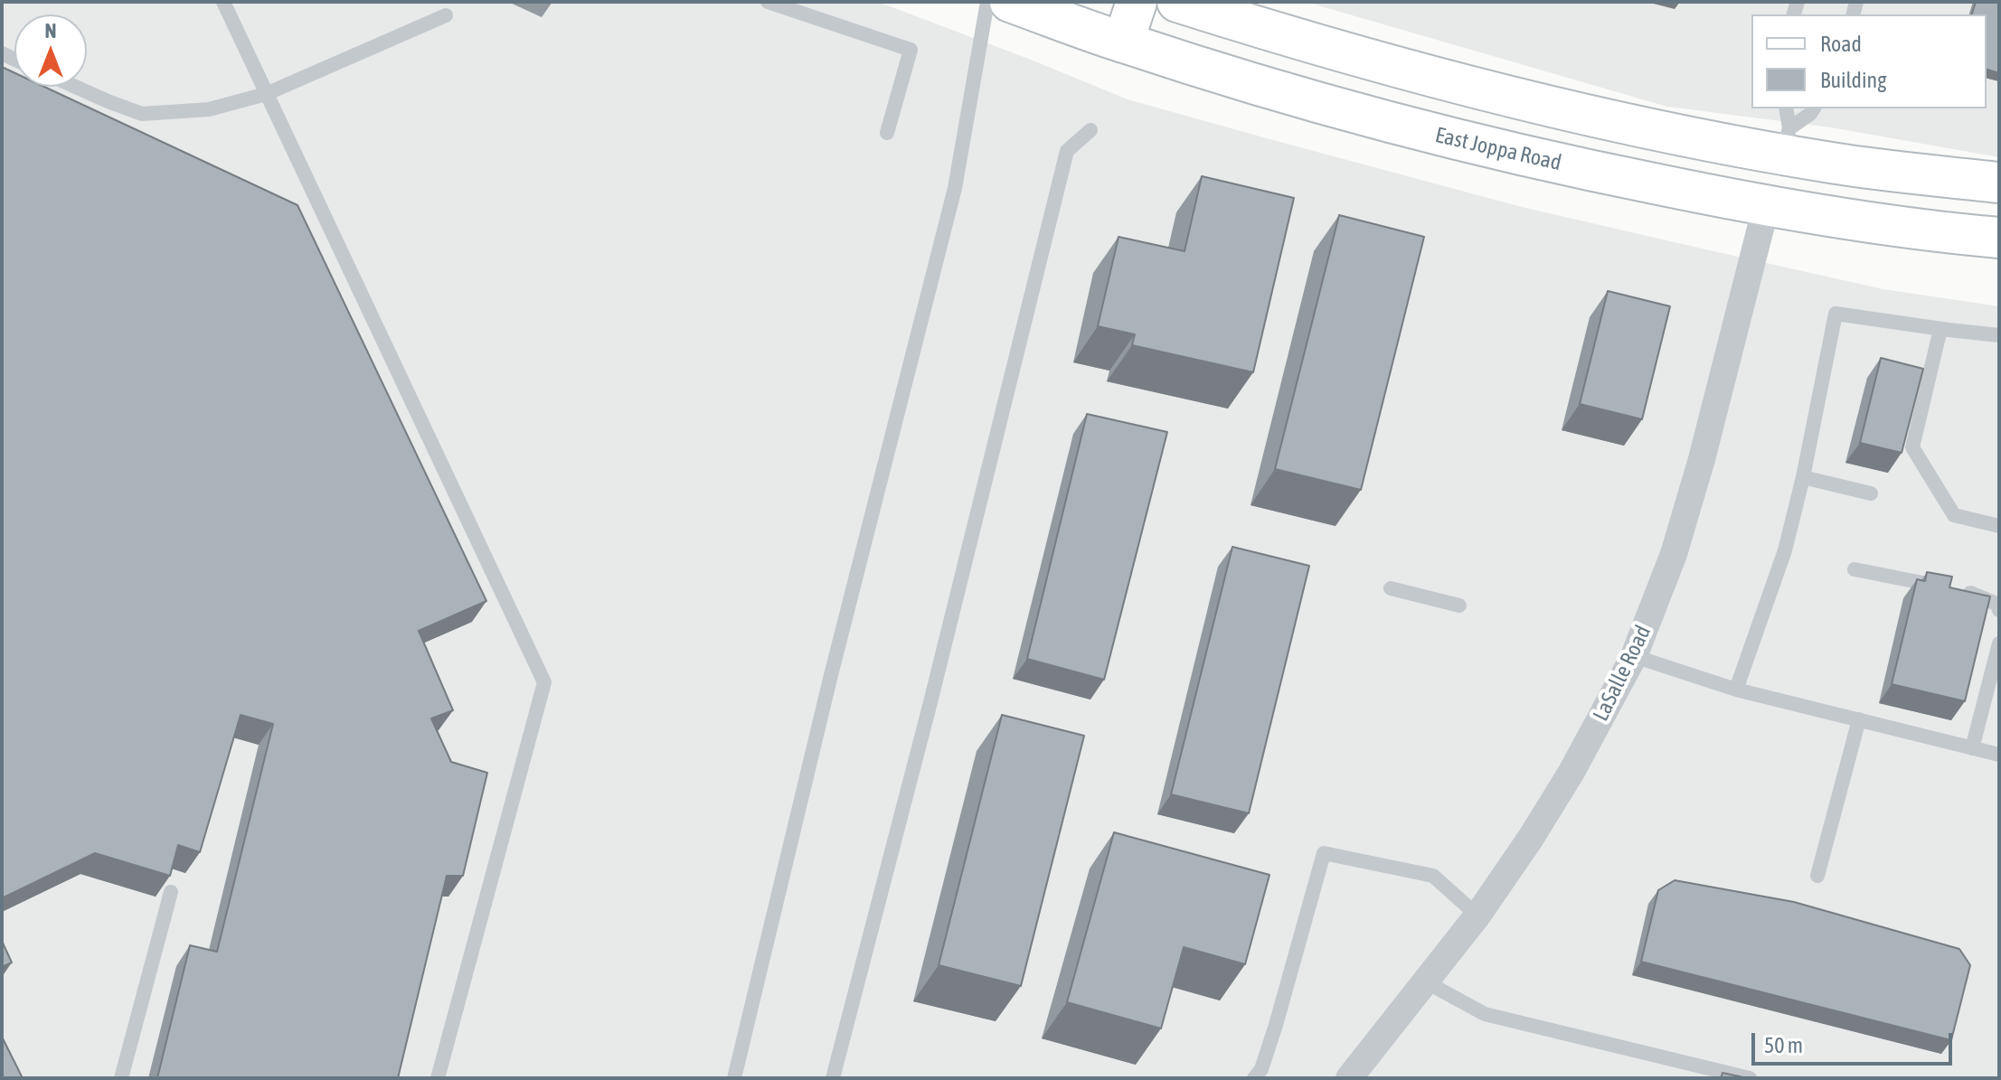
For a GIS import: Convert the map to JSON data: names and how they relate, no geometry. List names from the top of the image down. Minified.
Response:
{"streets":{"main road":["East Joppa Road"],"street":["LaSalle Road"]},"crossings":[["East Joppa Road","LaSalle Road"]],"legend":["Road","Building"],"scale_bar":"50 m","north":"top"}
